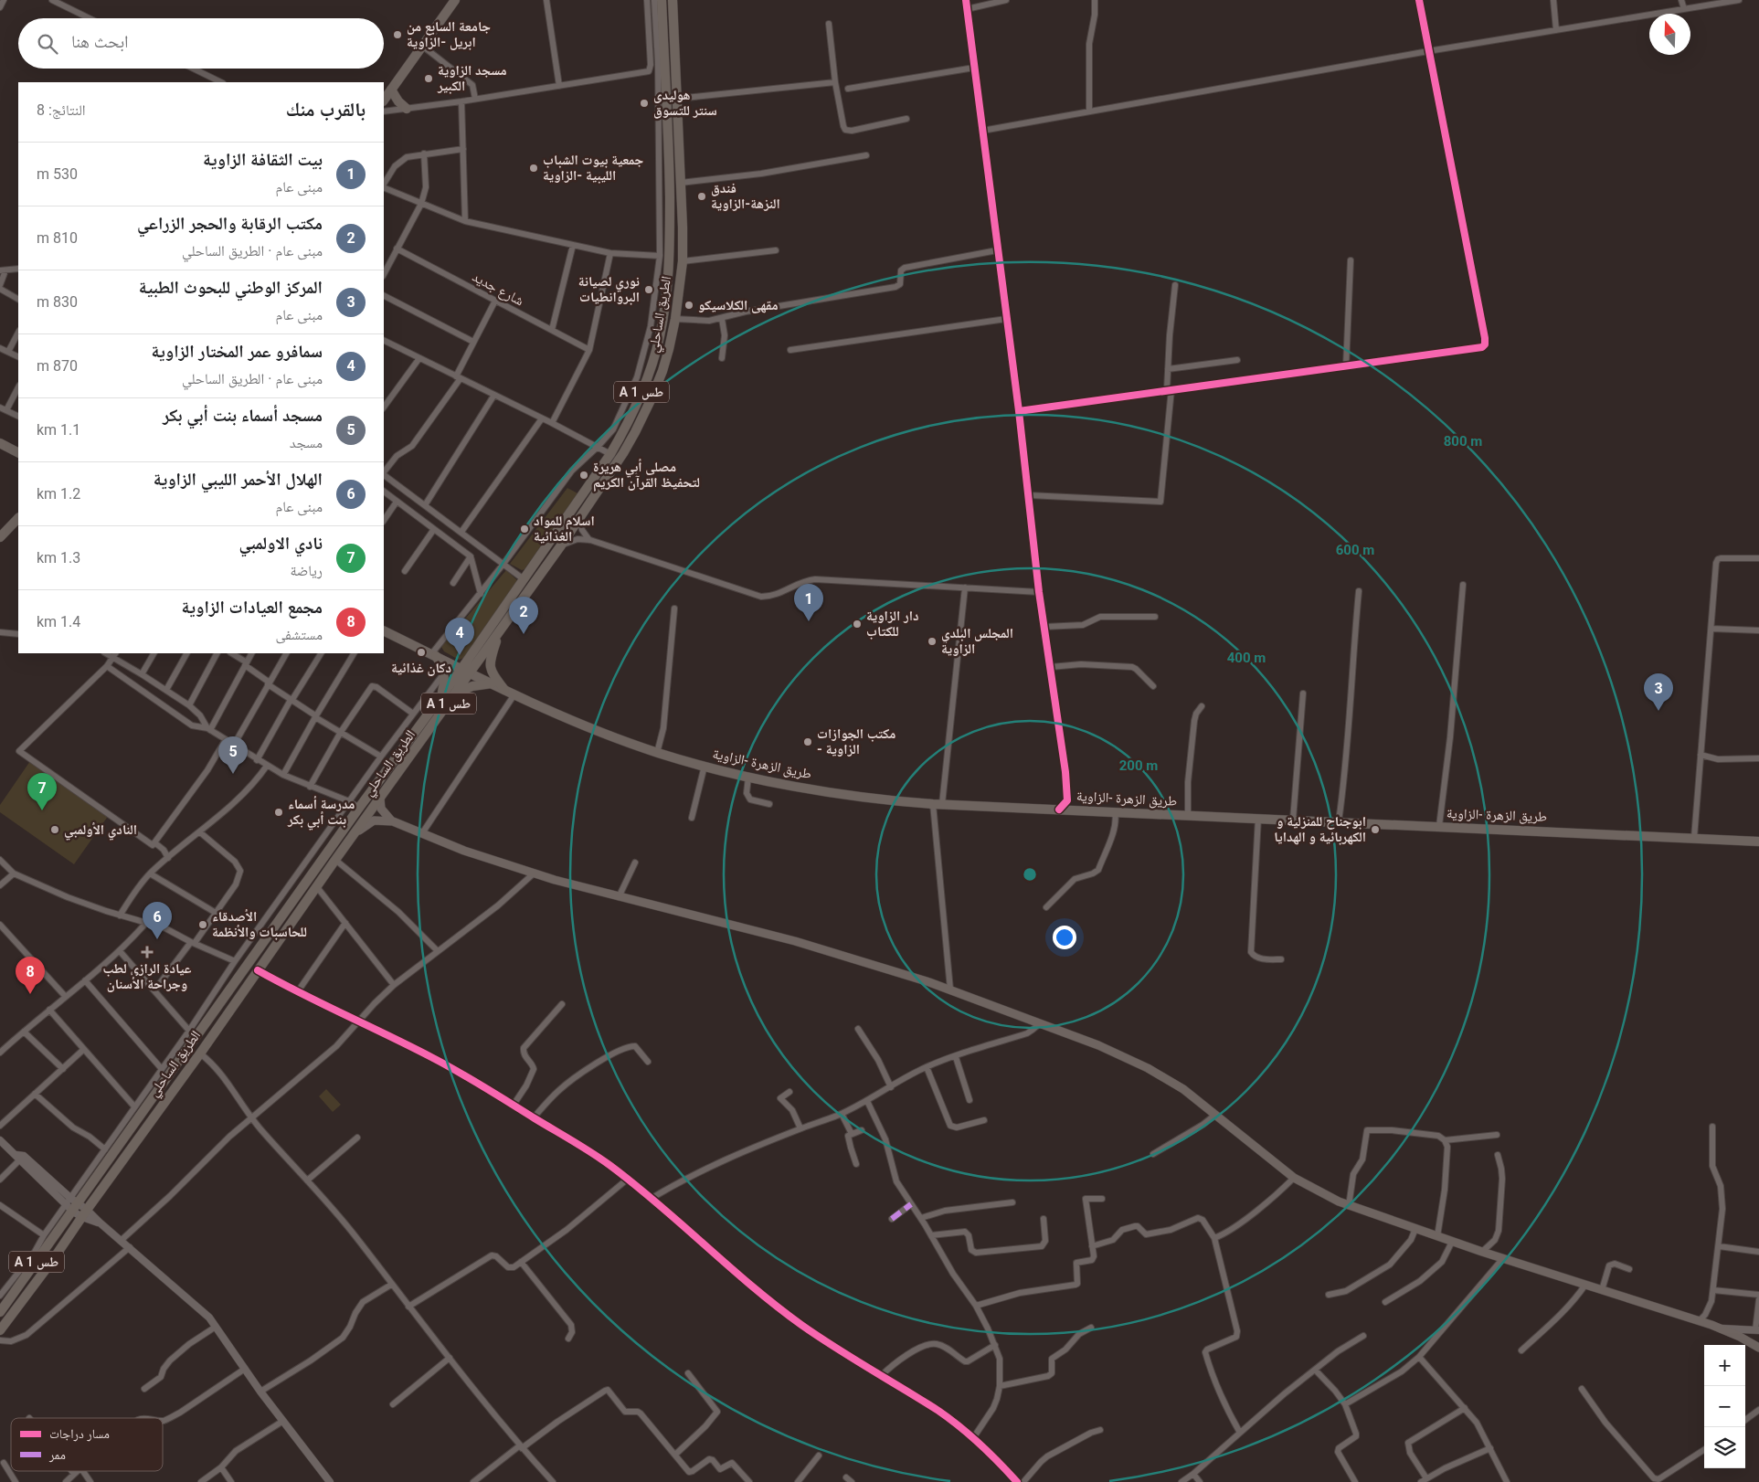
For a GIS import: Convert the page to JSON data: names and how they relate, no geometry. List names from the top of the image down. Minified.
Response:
{"streets":{"highway":["الطريق الساحلي","A 1 طس"],"main road":["طريق الزهرة -الزاوية"],"street":["شارع جديد"]},"crossings":[["الطريق الساحلي","طريق الزهرة -الزاوية"]],"places":{"other":["جامعة السابع من ابريل -الزاوية","مسجد الزاوية الكبير","هوليدى سنتر للتسوق","جمعية بيوت الشباب الليبية -الزاوية","فندق النزهة-الزاوية","نوري لصيانة البروانطيات","مقهى الكلاسيكو","مصلى أبي هريرة لتحفيظ القرآن الكريم","اسلام للمواد الغذائية","دار الزاوية للكتاب","المجلس البلدي الزاوية","دكان غذائية","مكتب الجوازات - الزاوية","مدرسة أسماء بنت أبي بكر","النادي الأولمبي","ابوجناح للمنزلية و الكهربائية و الهدايا","الأصدقاء للحاسبات والأنظمة"],"health":["عيادة الرازي لطب وجراحة الأسنان"]},"legend":["مسار دراجات","ممر"],"north":"top","page":{"search":"ابحث هنا","heading":["بالقرب منك","النتائج: 8"],"list":[{"mark":"1","name":"بيت الثقافة الزاوية","note":"مبنى عام","value":"530 m"},{"mark":"2","name":"مكتب الرقابة والحجر الزراعي","note":"مبنى عام · الطريق الساحلي","value":"810 m"},{"mark":"3","name":"المركز الوطني للبحوث الطبية","note":"مبنى عام","value":"830 m"},{"mark":"4","name":"سمافرو عمر المختار الزاوية","note":"مبنى عام · الطريق الساحلي","value":"870 m"},{"mark":"5","name":"مسجد أسماء بنت أبي بكر","note":"مسجد","value":"1.1 km"},{"mark":"6","name":"الهلال الأحمر الليبي الزاوية","note":"مبنى عام","value":"1.2 km"},{"mark":"7","name":"نادي الاولمبي","note":"رياضة","value":"1.3 km"},{"mark":"8","name":"مجمع العيادات الزاوية","note":"مستشفى","value":"1.4 km"}],"pins":["1","2","4","3","5","7","6","8"],"map_buttons":["+","−"]},"rings":["800 m","600 m","400 m","200 m"]}
